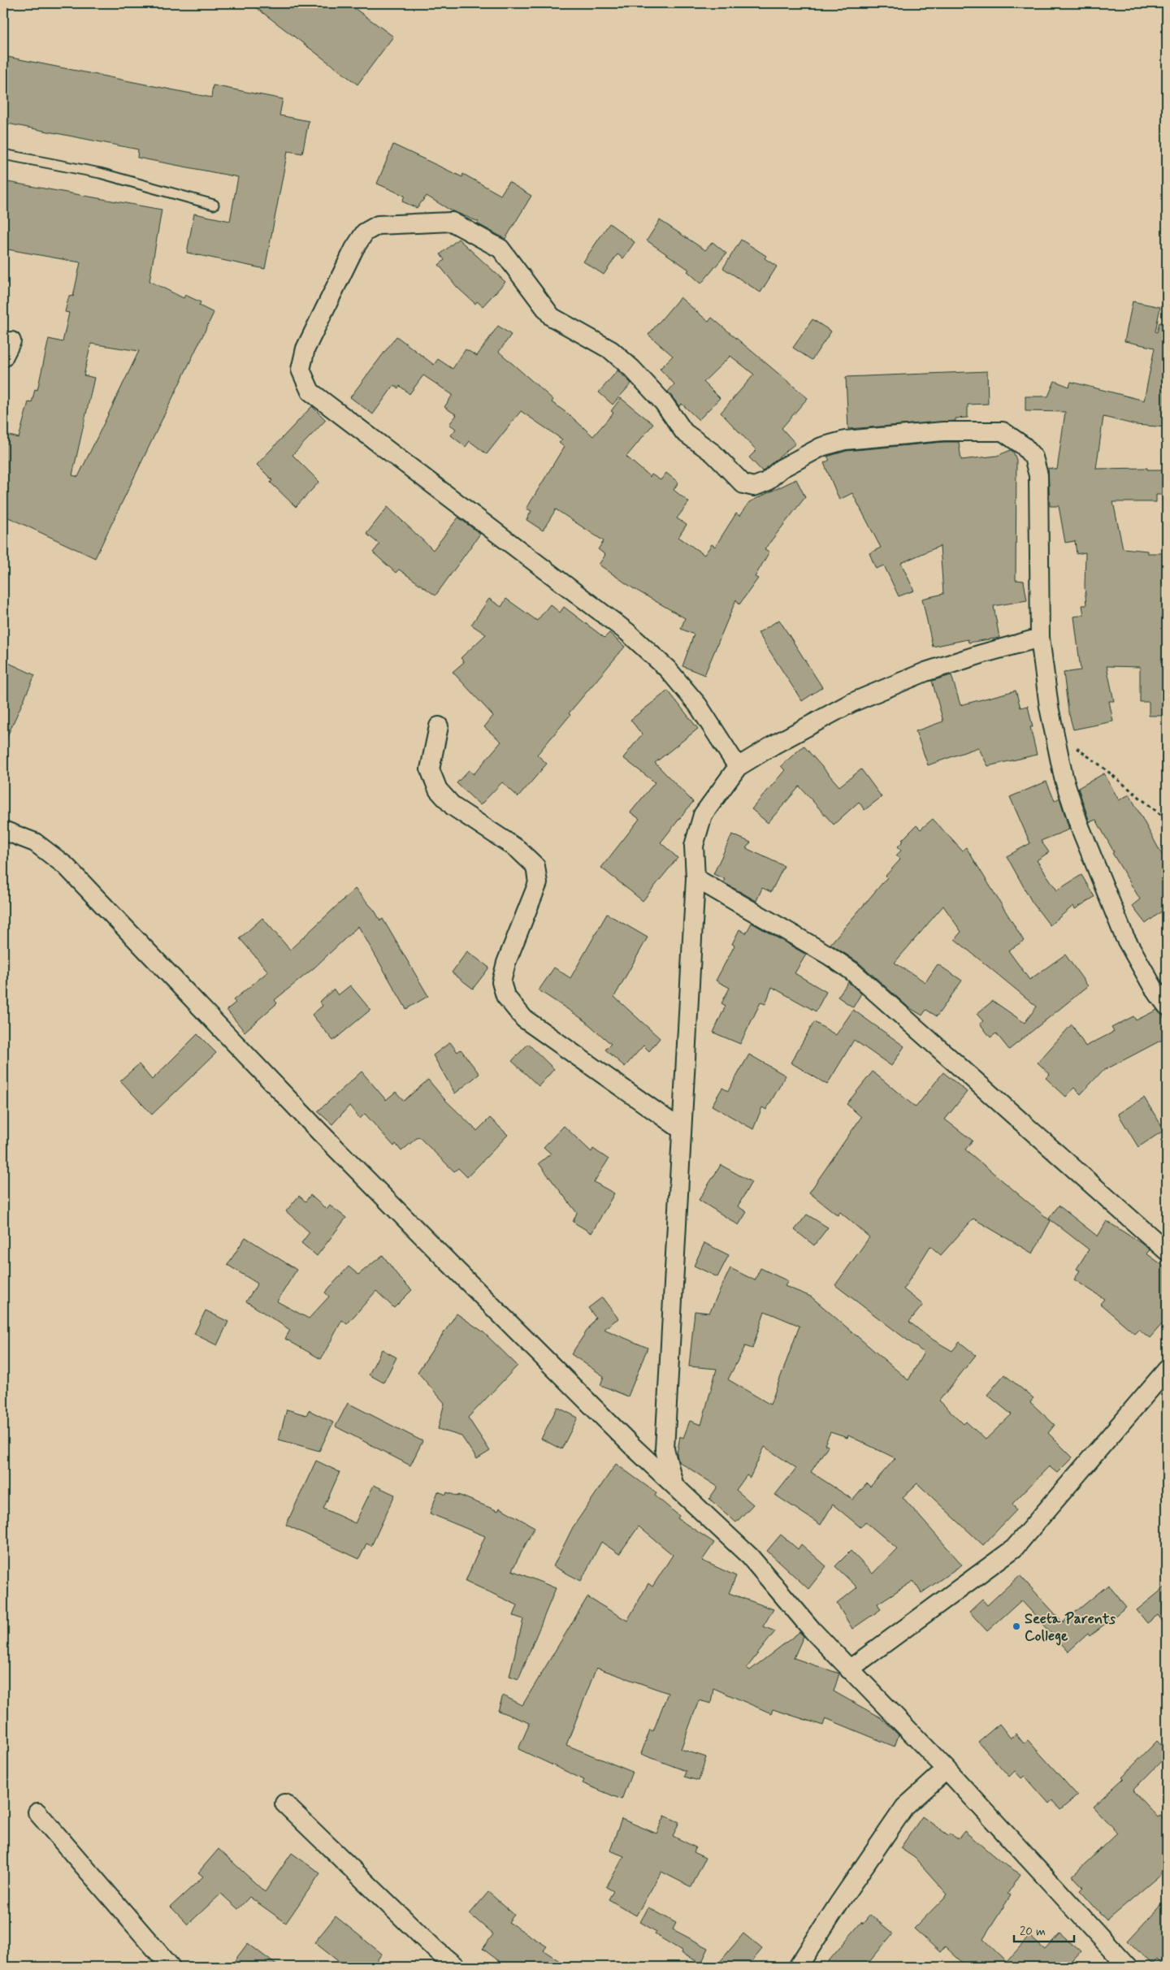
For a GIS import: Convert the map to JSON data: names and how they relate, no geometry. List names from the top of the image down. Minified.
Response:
{"places":["Seeta Parents College"],"scale_bar":"20 m"}
